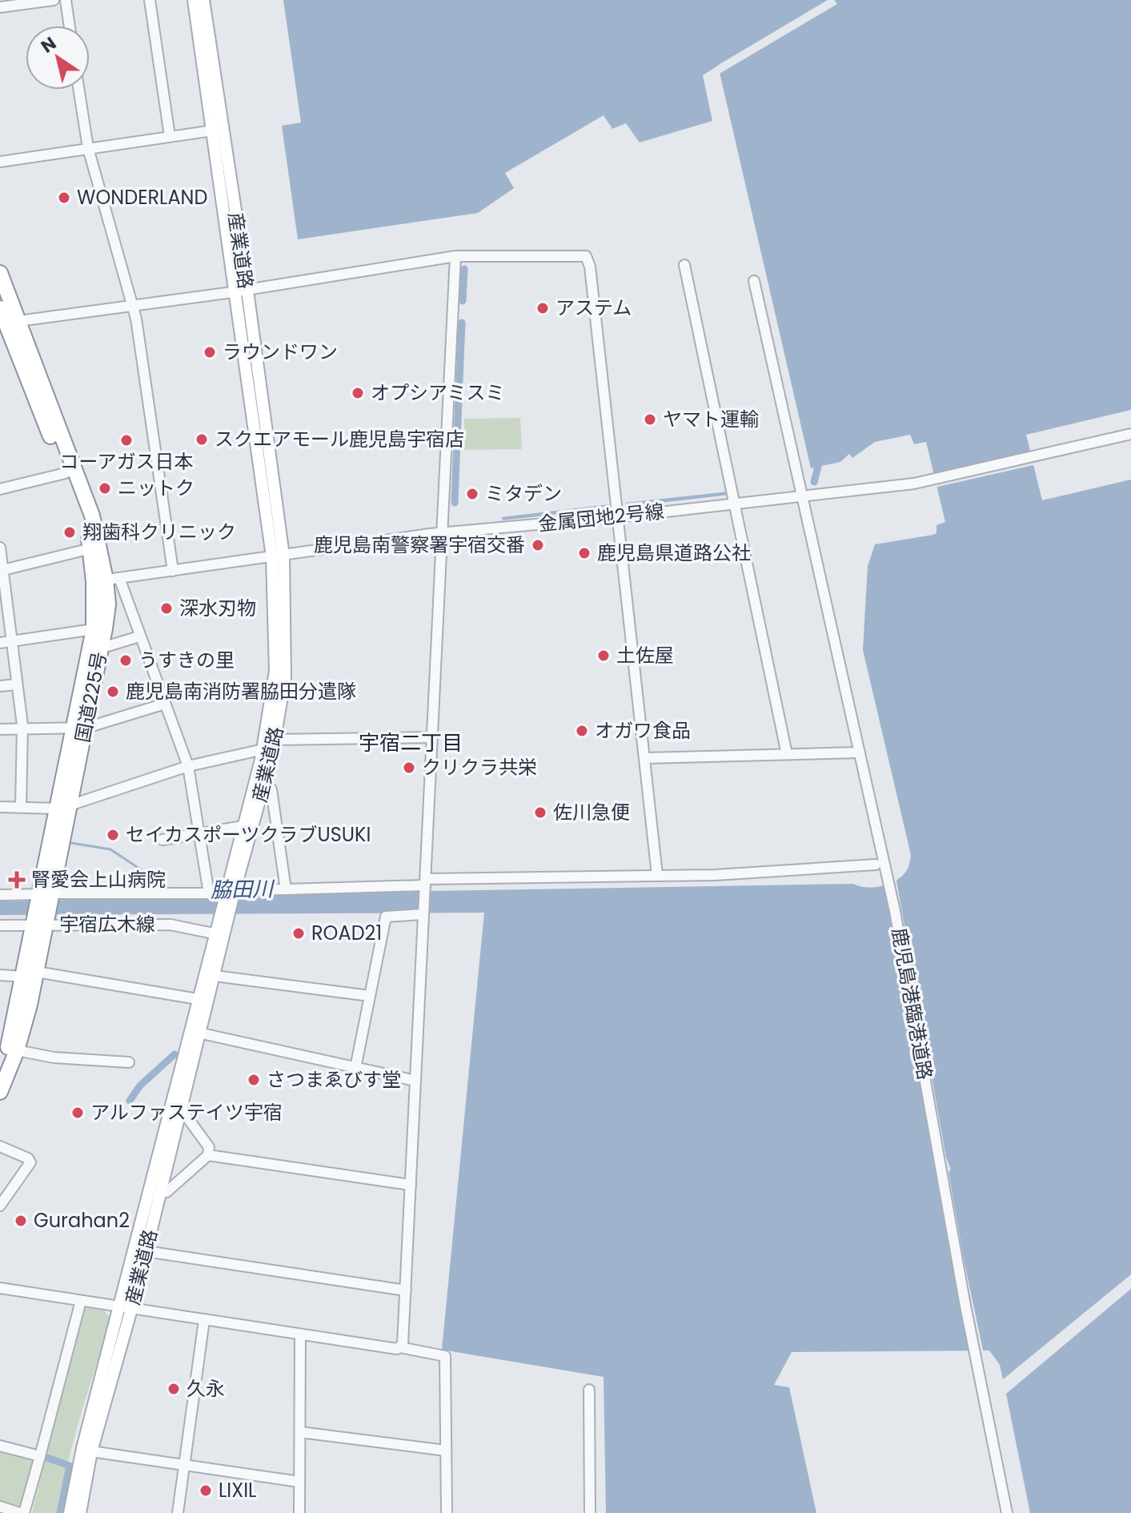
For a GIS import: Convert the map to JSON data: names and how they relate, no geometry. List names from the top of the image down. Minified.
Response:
{"streets":{"highway":["国道225号"],"main road":["産業道路"],"street":["金属団地2号線","宇宿広木線","鹿児島港臨港道路"]},"crossings":[["産業道路","金属団地2号線"],["産業道路","宇宿広木線"],["金属団地2号線","国道225号"],["金属団地2号線","鹿児島港臨港道路"],["国道225号","宇宿広木線"]],"districts":["宇宿二丁目"],"water":["脇田川"],"places":{"other":["WONDERLAND","アステム","ラウンドワン","オプシアミスミ","ヤマト運輸","スクエアモール鹿児島宇宿店","コーアガス日本","ニットク","ミタデン","翔歯科クリニック","鹿児島南警察署宇宿交番","鹿児島県道路公社","深水刃物","土佐屋","うすきの里","鹿児島南消防署脇田分遣隊","オガワ食品","クリクラ共栄","佐川急便","セイカスポーツクラブUSUKI","ROAD21","さつまゑびす堂","アルファステイツ宇宿","Gurahan2","久永","LIXIL"],"health":["腎愛会上山病院"]},"north":"top left"}
